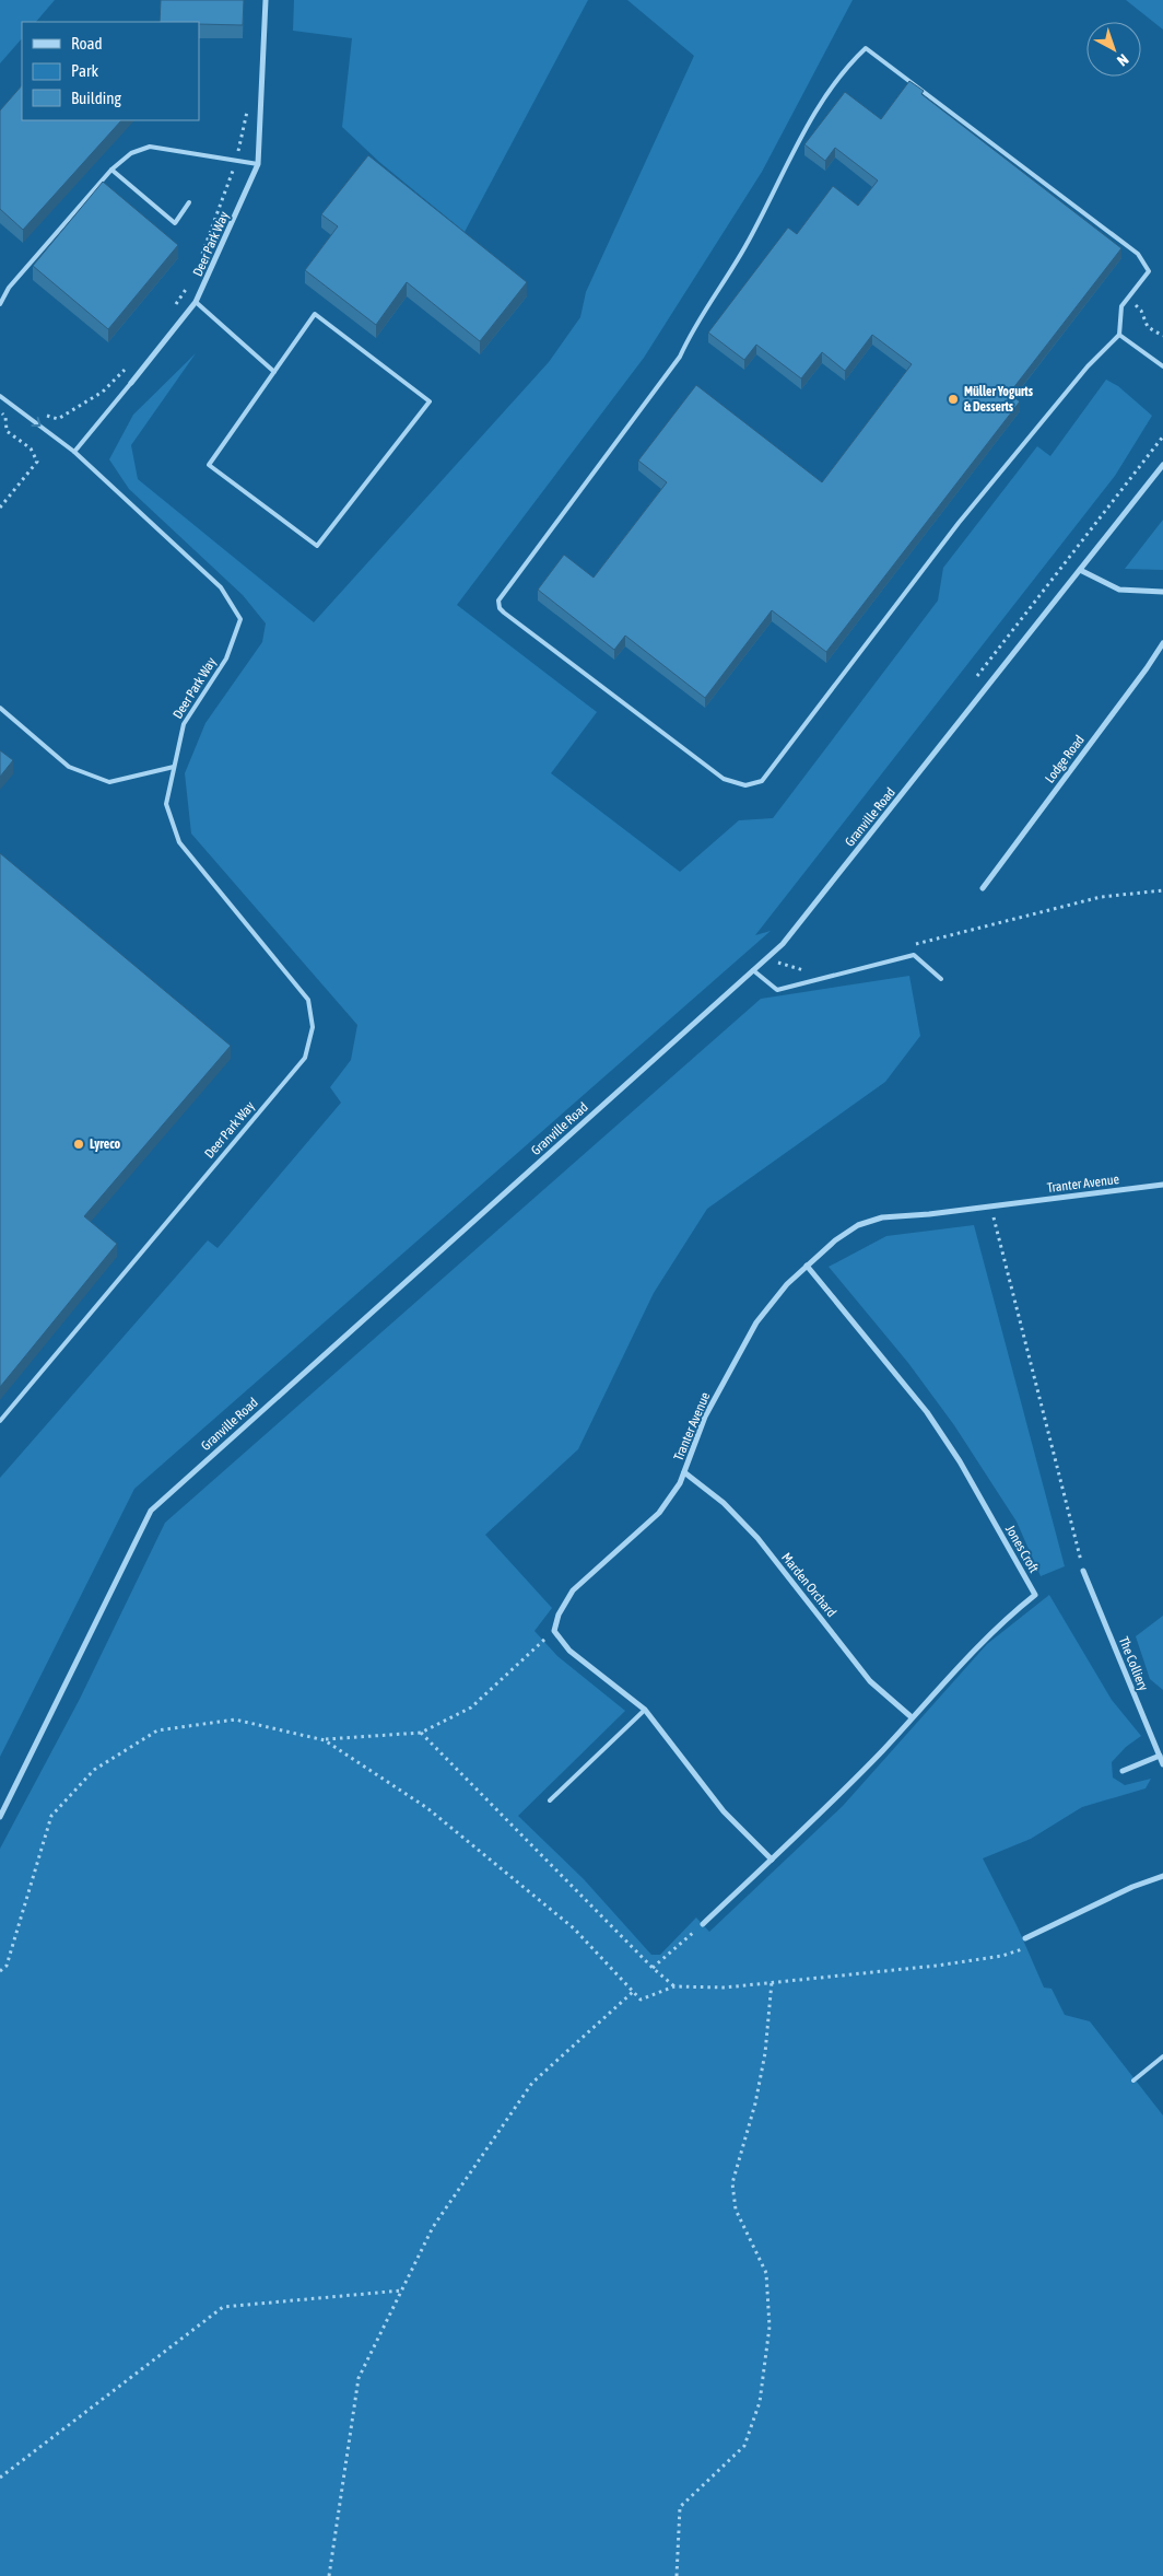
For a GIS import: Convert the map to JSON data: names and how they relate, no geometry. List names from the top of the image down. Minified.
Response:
{"streets":{"street":["Deer Park Way","Lodge Road","Granville Road","Tranter Avenue","Jones Croft","Marden Orchard","The Colliery"]},"crossings":[["Tranter Avenue","Jones Croft"],["Tranter Avenue","Marden Orchard"],["Jones Croft","Marden Orchard"]],"places":["Müller Yogurts & Desserts","Lyreco"],"legend":["Road","Park","Building"],"north":"bottom right"}
